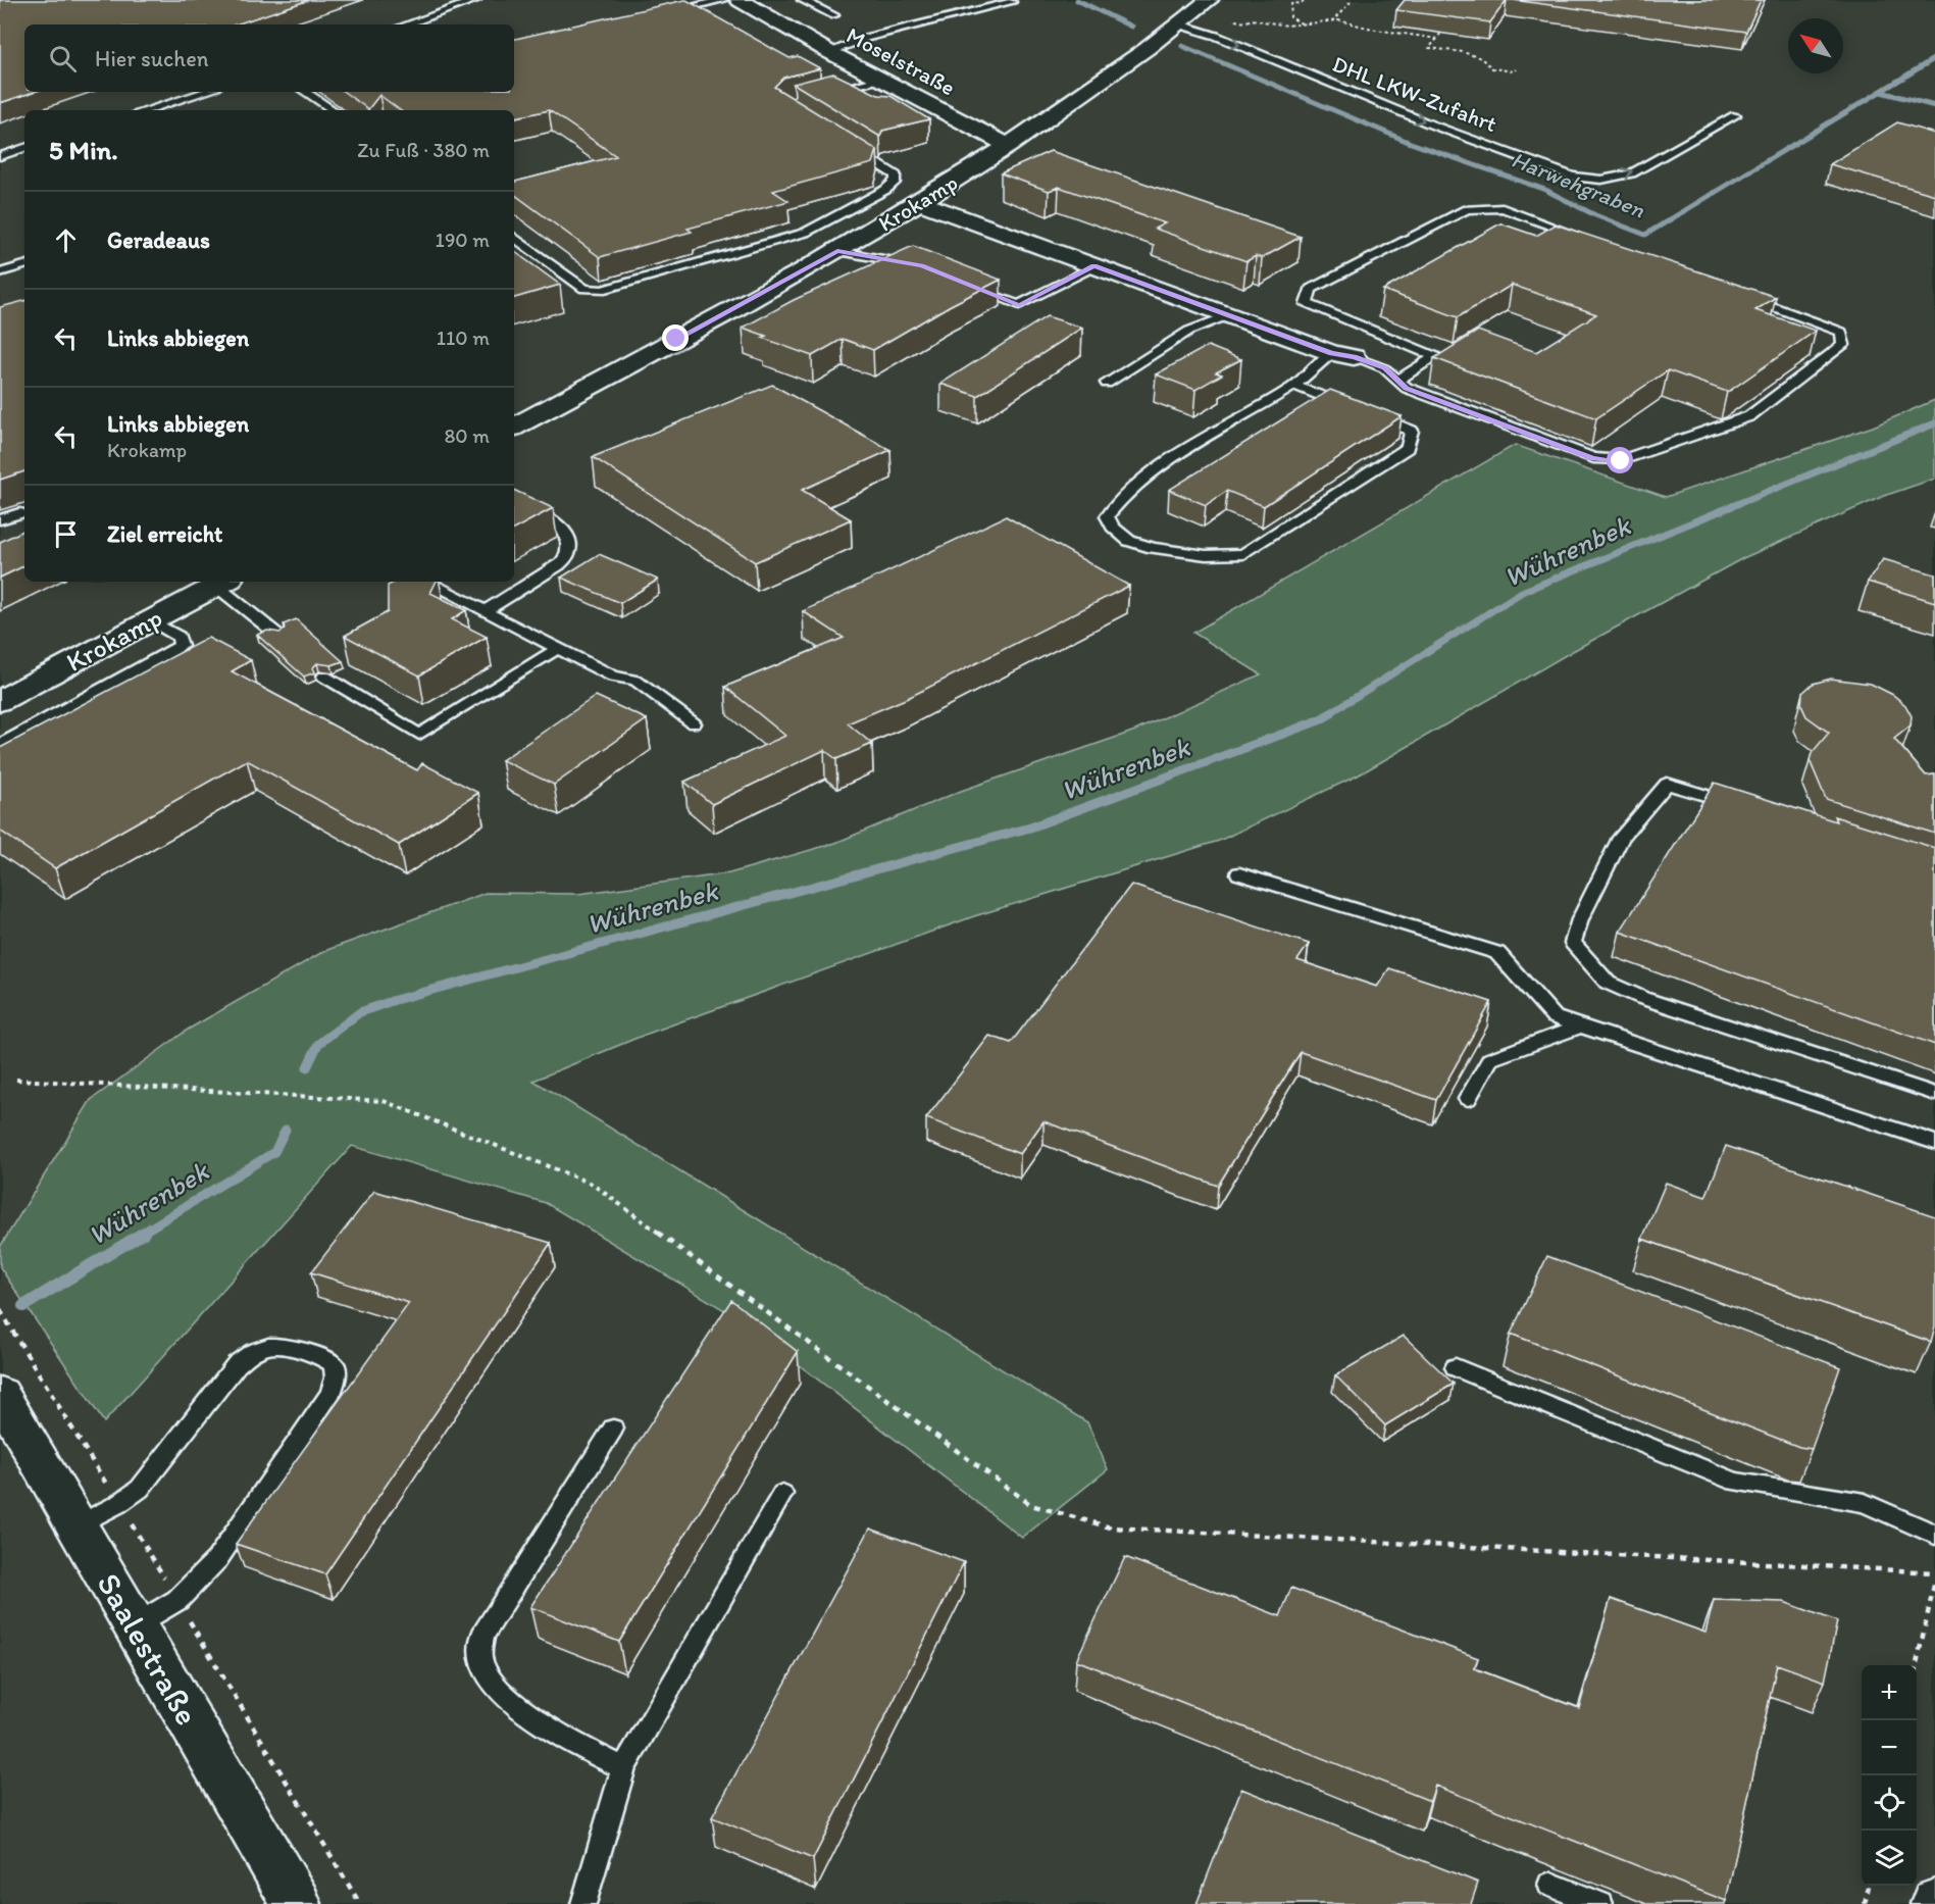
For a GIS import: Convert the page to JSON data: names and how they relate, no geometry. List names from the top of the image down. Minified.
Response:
{"streets":{"street":["Moselstraße","Krokamp","Saalestraße"],"lane":["DHL LKW-Zufahrt"]},"crossings":[["Moselstraße","Krokamp"],["DHL LKW-Zufahrt","Krokamp"]],"one_way":["DHL LKW-Zufahrt"],"water":["Harwehgraben","Wührenbek"],"north":"top left","page":{"search":"Hier suchen","heading":["5 Min.","Zu Fuß · 380 m"],"list":[["Geradeaus","190 m"],["Links abbiegen","110 m"],["Links abbiegen","Krokamp","80 m"],"Ziel erreicht"],"map_buttons":["+","−"]}}
